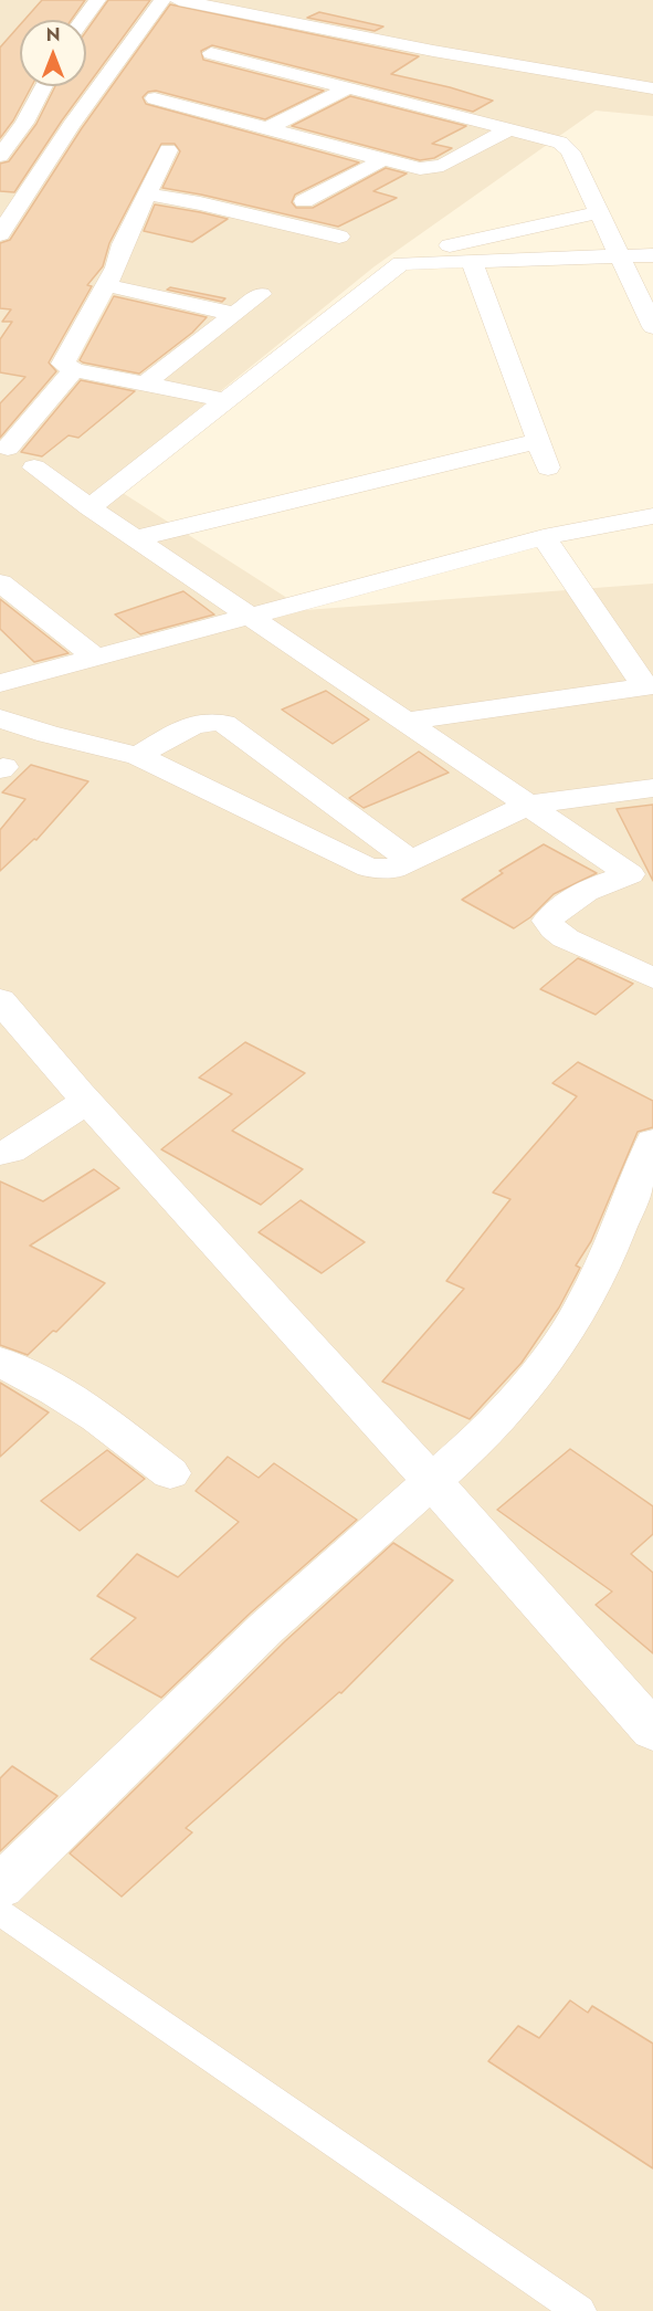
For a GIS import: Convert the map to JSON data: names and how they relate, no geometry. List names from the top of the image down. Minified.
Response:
{"north":"top"}
